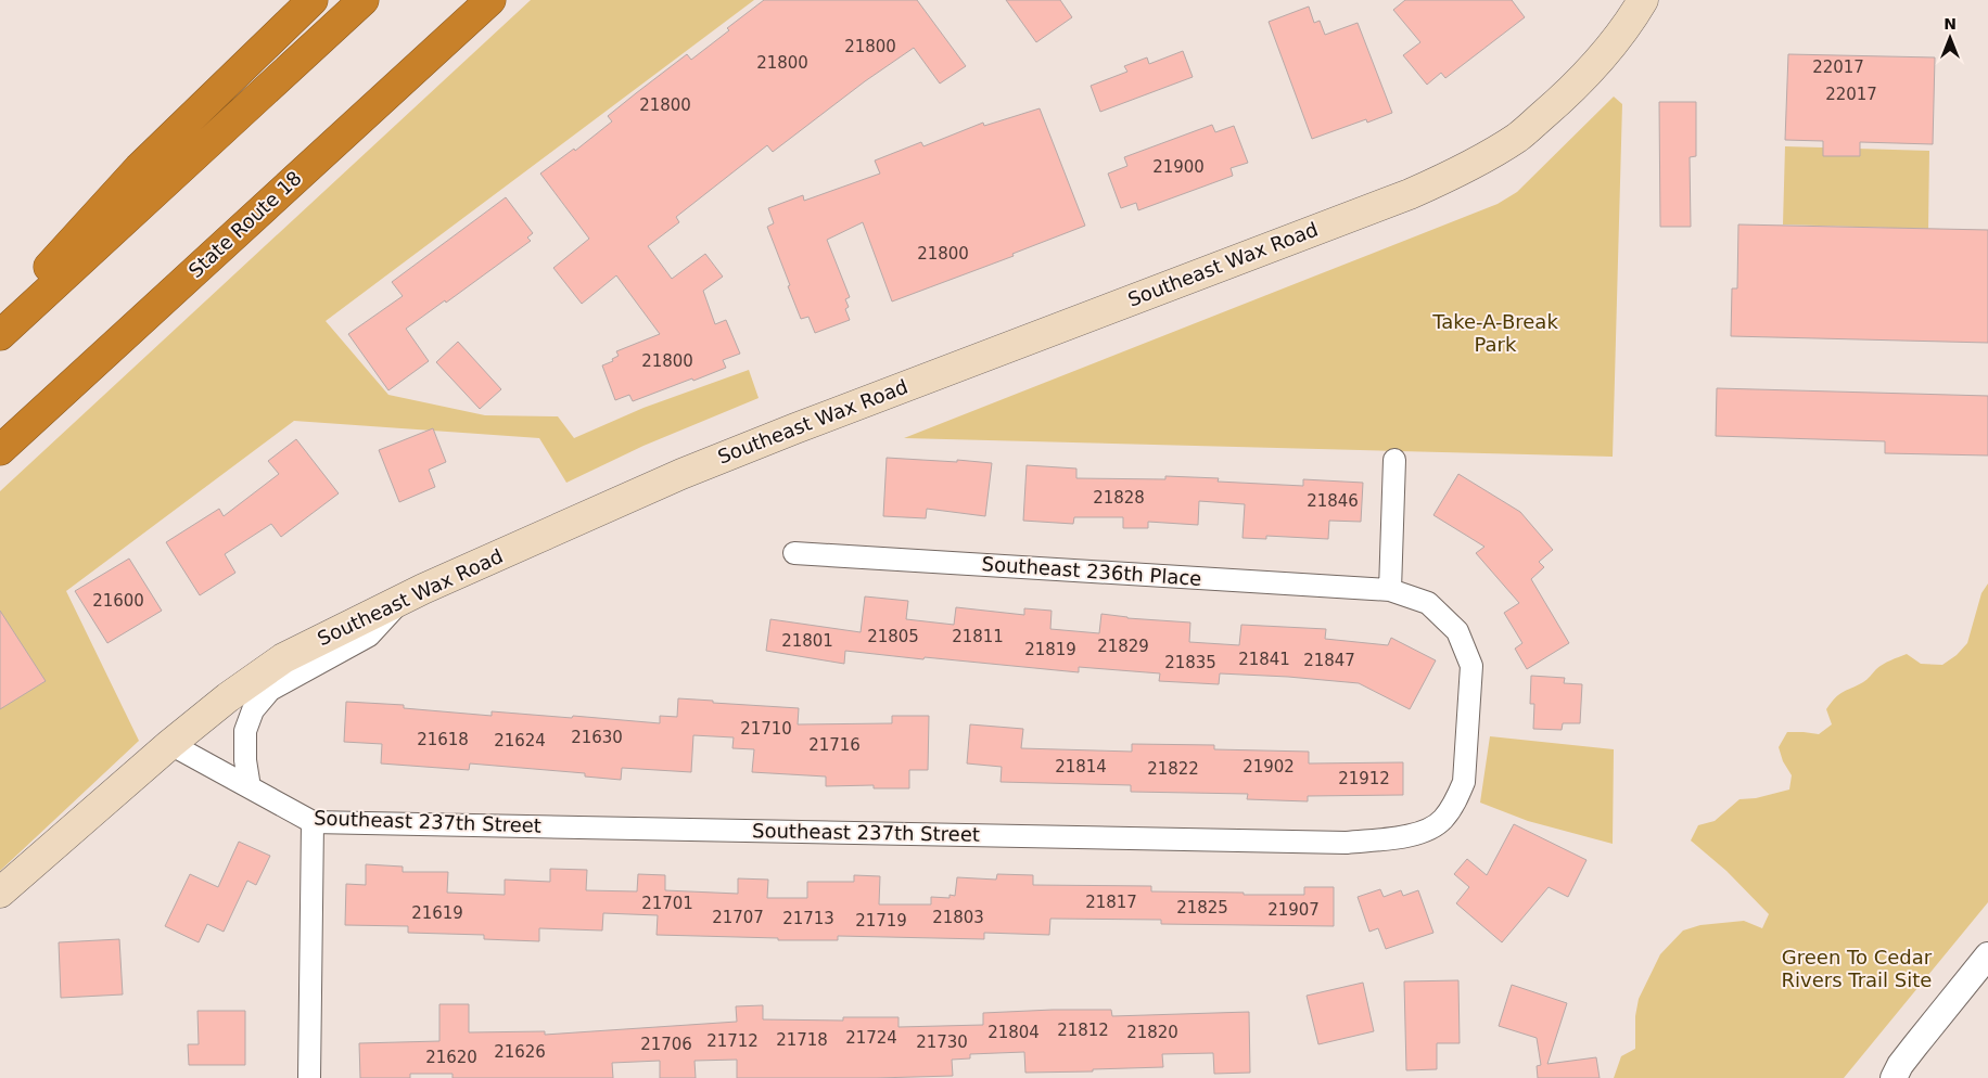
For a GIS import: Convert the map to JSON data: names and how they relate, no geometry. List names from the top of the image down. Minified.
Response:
{"streets":{"highway":["State Route 18"],"main road":["Southeast Wax Road"],"street":["Southeast 236th Place","Southeast 237th Street"]},"crossings":[["Southeast Wax Road","Southeast 237th Street"],["Southeast 236th Place","Southeast 237th Street"]],"parks":["Take-A-Break Park","Green To Cedar Rivers Trail Site"],"house_numbers":["21800","21800","22017","22017","21800","21900","21800","21800","21828","21846","21600","21805","21811","21801","21829","21819","21841","21847","21835","21710","21630","21618","21624","21716","21814","21902","21822","21912","21817","21701","21825","21907","21619","21707","21803","21713","21719","21812","21804","21820","21724","21718","21712","21730","21706","21626","21620"],"north":"top"}
